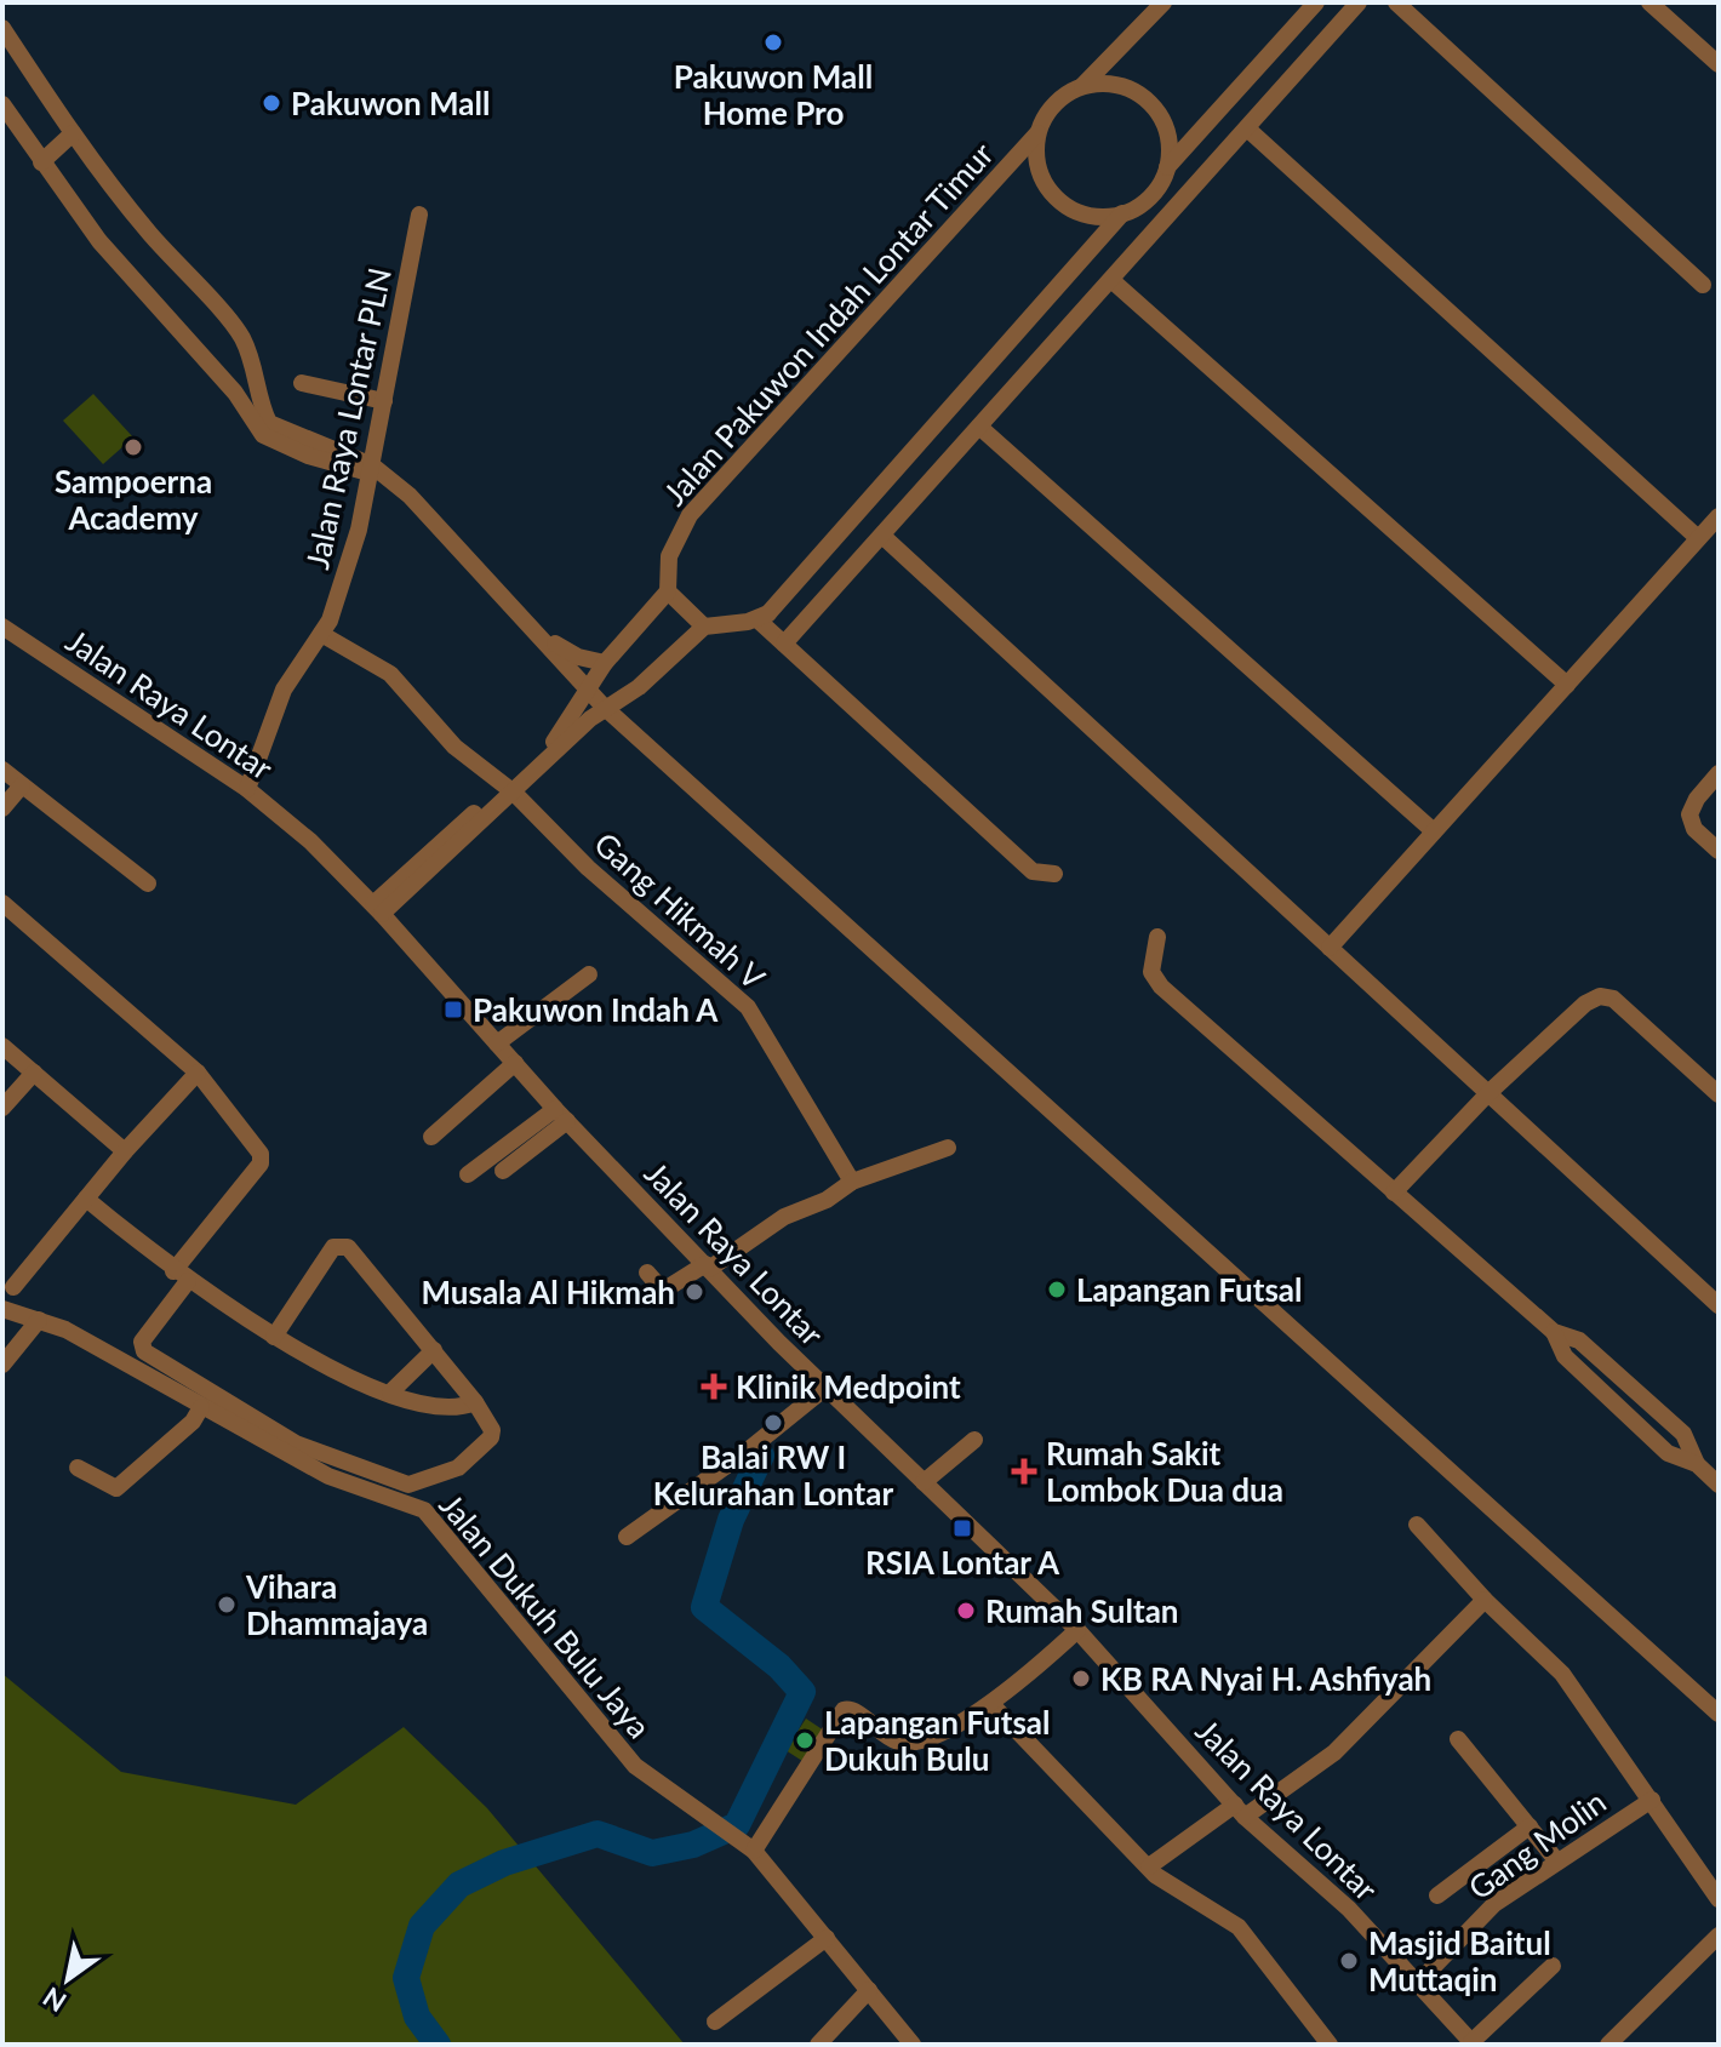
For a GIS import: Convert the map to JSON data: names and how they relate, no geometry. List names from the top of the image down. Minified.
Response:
{"streets":{"street":["Jalan Pakuwon Indah Lontar Timur","Jalan Raya Lontar PLN","Jalan Raya Lontar","Gang Hikmah V","Jalan Dukuh Bulu Jaya","Gang Molin"]},"crossings":[["Jalan Raya Lontar PLN","Jalan Raya Lontar"],["Jalan Raya Lontar PLN","Gang Hikmah V"],["Jalan Raya Lontar","Gang Molin"]],"places":{"other":["Pakuwon Mall Home Pro","Pakuwon Mall","Sampoerna Academy","Lapangan Futsal","Musala Al Hikmah","Balai RW I Kelurahan Lontar","Vihara Dhammajaya","Rumah Sultan","KB RA Nyai H. Ashfiyah","Lapangan Futsal Dukuh Bulu","Masjid Baitul Muttaqin"],"transit":["Pakuwon Indah A","RSIA Lontar A"],"health":["Klinik Medpoint","Rumah Sakit Lombok Dua dua"]},"north":"bottom left"}
